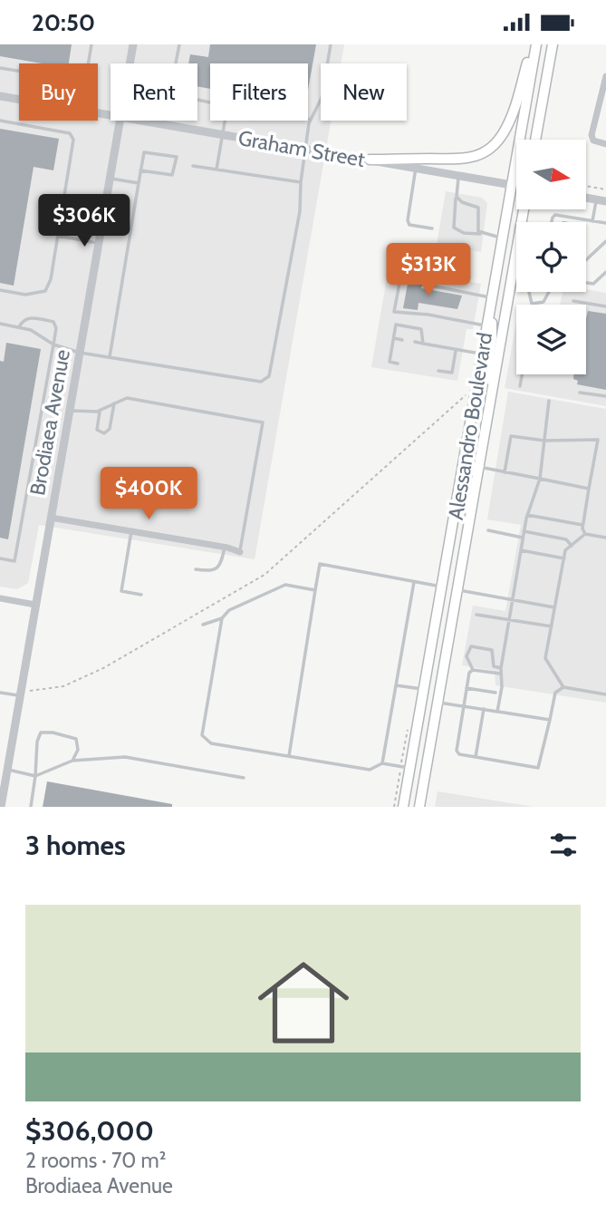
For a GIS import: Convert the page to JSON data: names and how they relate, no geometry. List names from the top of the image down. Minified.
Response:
{"streets":{"main road":["Graham Street","Alessandro Boulevard"],"street":["Brodiaea Avenue"]},"crossings":[["Graham Street","Alessandro Boulevard"]],"north":"right","page":{"status":"20:50","chip":["Buy","Rent","Filters","New"],"price":["$306K","$313K","$400K"],"heading":"3 homes","list":[{"name":"$306,000","note":"2 rooms · 70 m² · Brodiaea Avenue"}]}}
